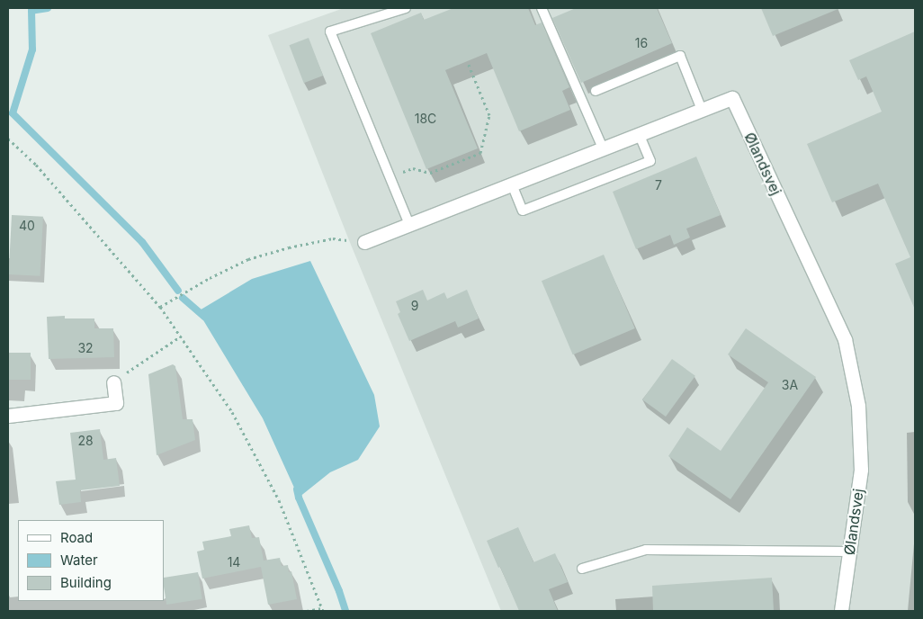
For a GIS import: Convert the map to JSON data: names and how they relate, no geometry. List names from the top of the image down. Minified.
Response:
{"streets":{"street":["Ølandsvej"]},"house_numbers":["16","18C","7","40","9","32","3A","28","14"],"legend":["Road","Water","Building"]}
